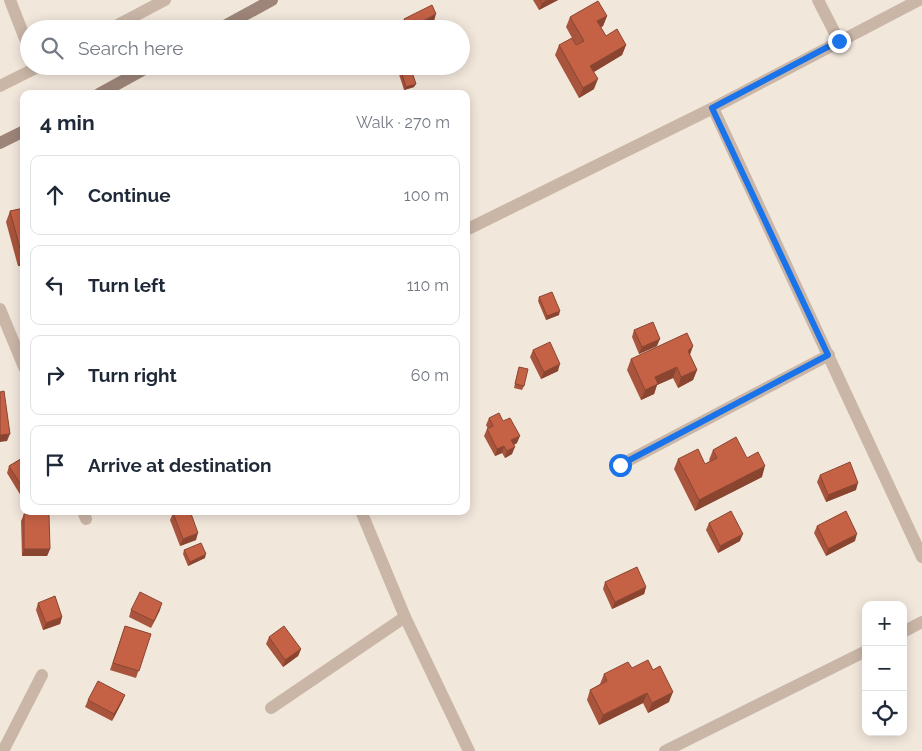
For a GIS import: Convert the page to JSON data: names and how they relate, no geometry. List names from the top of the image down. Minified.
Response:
{"page":{"search":"Search here","heading":["4 min","Walk · 270 m"],"list":[["Continue","100 m"],["Turn left","110 m"],["Turn right","60 m"],"Arrive at destination"],"map_buttons":["+","−"]}}
